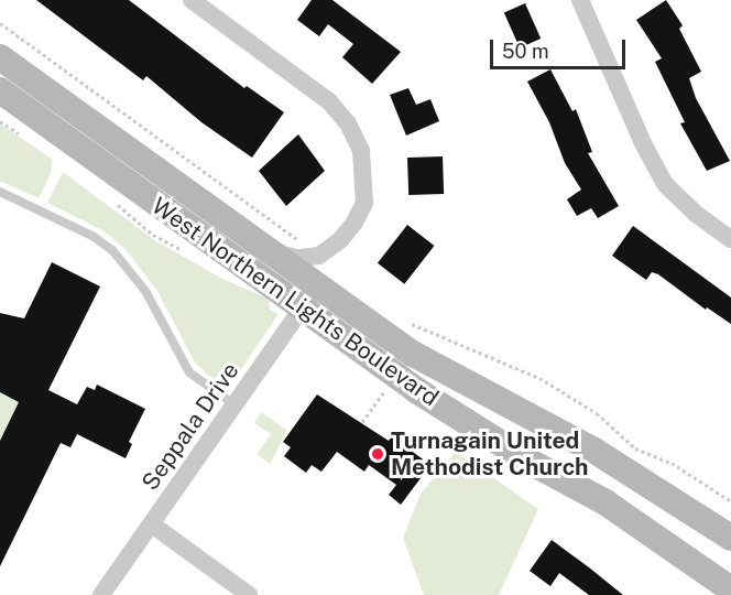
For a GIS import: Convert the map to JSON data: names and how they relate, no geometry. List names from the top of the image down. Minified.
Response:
{"streets":{"street":["West Northern Lights Boulevard","Seppala Drive"]},"crossings":[["West Northern Lights Boulevard","Seppala Drive"]],"places":["Turnagain United Methodist Church"],"scale_bar":"50 m"}
